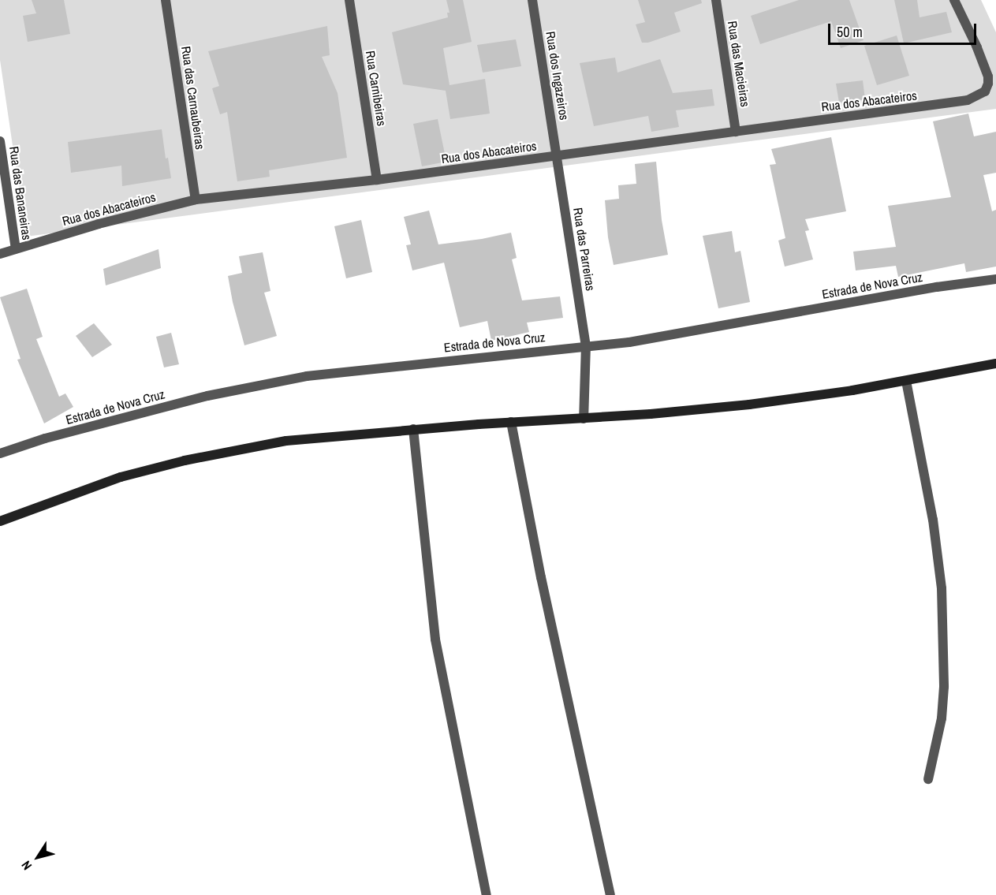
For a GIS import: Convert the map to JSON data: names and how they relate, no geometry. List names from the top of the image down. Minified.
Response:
{"streets":{"street":["Rua das Macieiras","Rua dos Ingazeiros","Rua Carnibeiras","Rua das Carnaubeiras","Rua dos Abacateiros","Rua das Bananeiras","Rua das Parreiras","Estrada de Nova Cruz"]},"crossings":[["Rua das Macieiras","Rua dos Abacateiros"],["Rua dos Ingazeiros","Rua dos Abacateiros"],["Rua dos Ingazeiros","Rua das Parreiras"],["Rua Carnibeiras","Rua dos Abacateiros"],["Rua das Carnaubeiras","Rua dos Abacateiros"],["Rua dos Abacateiros","Rua das Bananeiras"],["Rua dos Abacateiros","Rua das Parreiras"],["Rua das Parreiras","Estrada de Nova Cruz"]],"scale_bar":"50 m","north":"bottom left"}
